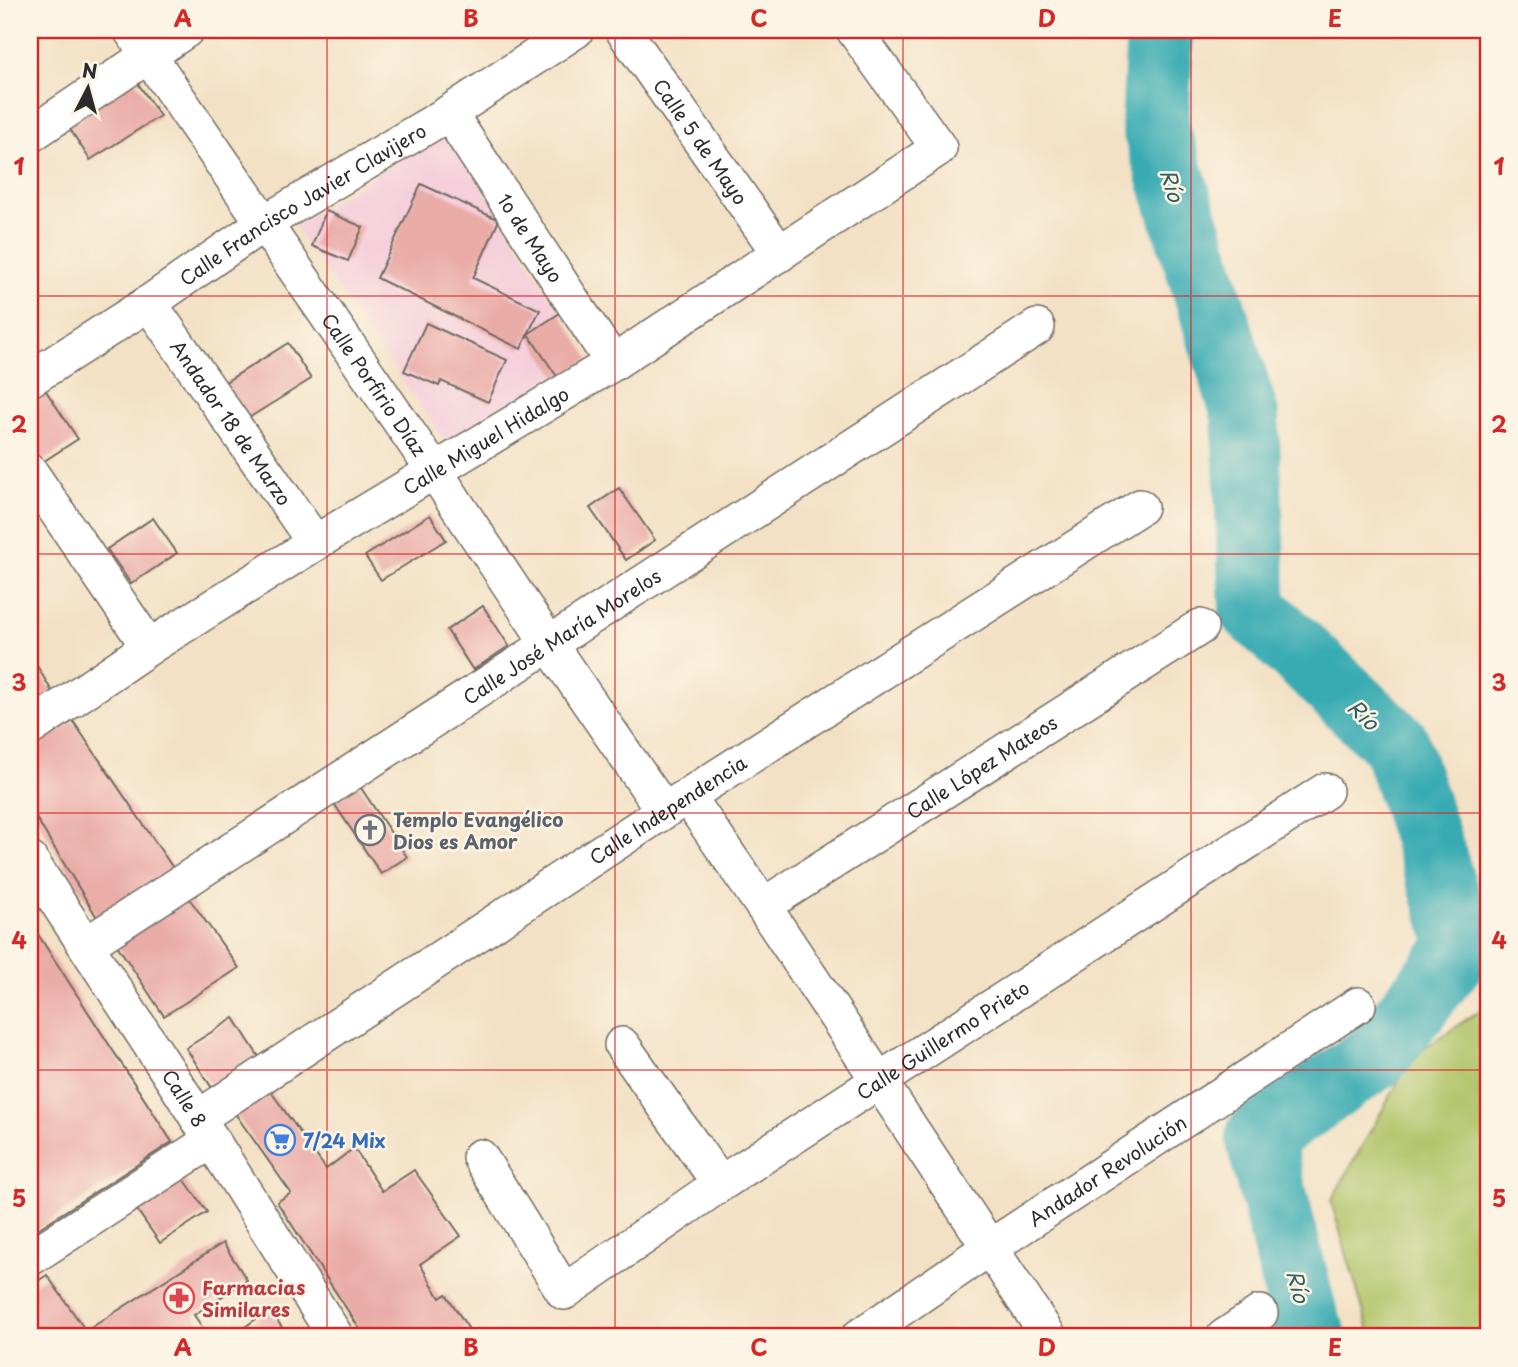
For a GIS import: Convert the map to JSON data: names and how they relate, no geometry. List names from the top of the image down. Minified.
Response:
{"streets":{"street":["Calle 5 de Mayo","Calle Francisco Javier Clavijero","1o de Mayo","Calle Porfirio Díaz","Andador 18 de Marzo","Calle Miguel Hidalgo","Calle José María Morelos","Calle López Mateos","Calle Independencia","Calle Guillermo Prieto","Calle 8","Andador Revolución"]},"crossings":[["Calle 5 de Mayo","Calle Miguel Hidalgo"],["Calle Francisco Javier Clavijero","1o de Mayo"],["Calle Francisco Javier Clavijero","Calle Porfirio Díaz"],["Calle Francisco Javier Clavijero","Andador 18 de Marzo"],["1o de Mayo","Calle Miguel Hidalgo"],["Calle Porfirio Díaz","Calle Miguel Hidalgo"],["Calle Porfirio Díaz","Calle José María Morelos"],["Calle Porfirio Díaz","Calle López Mateos"],["Calle Porfirio Díaz","Calle Independencia"],["Calle Porfirio Díaz","Calle Guillermo Prieto"],["Calle Porfirio Díaz","Andador Revolución"],["Andador 18 de Marzo","Calle Miguel Hidalgo"],["Calle José María Morelos","Calle 8"],["Calle Independencia","Calle 8"]],"water":["Río"],"places":{"church":["Templo Evangélico Dios es Amor"],"supermarket":["7/24 Mix"],"pharmacy":["Farmacias Similares"]},"north":"top","grid":{"columns":["A","B","C","D","E"],"rows":["1","2","3","4","5"]}}
